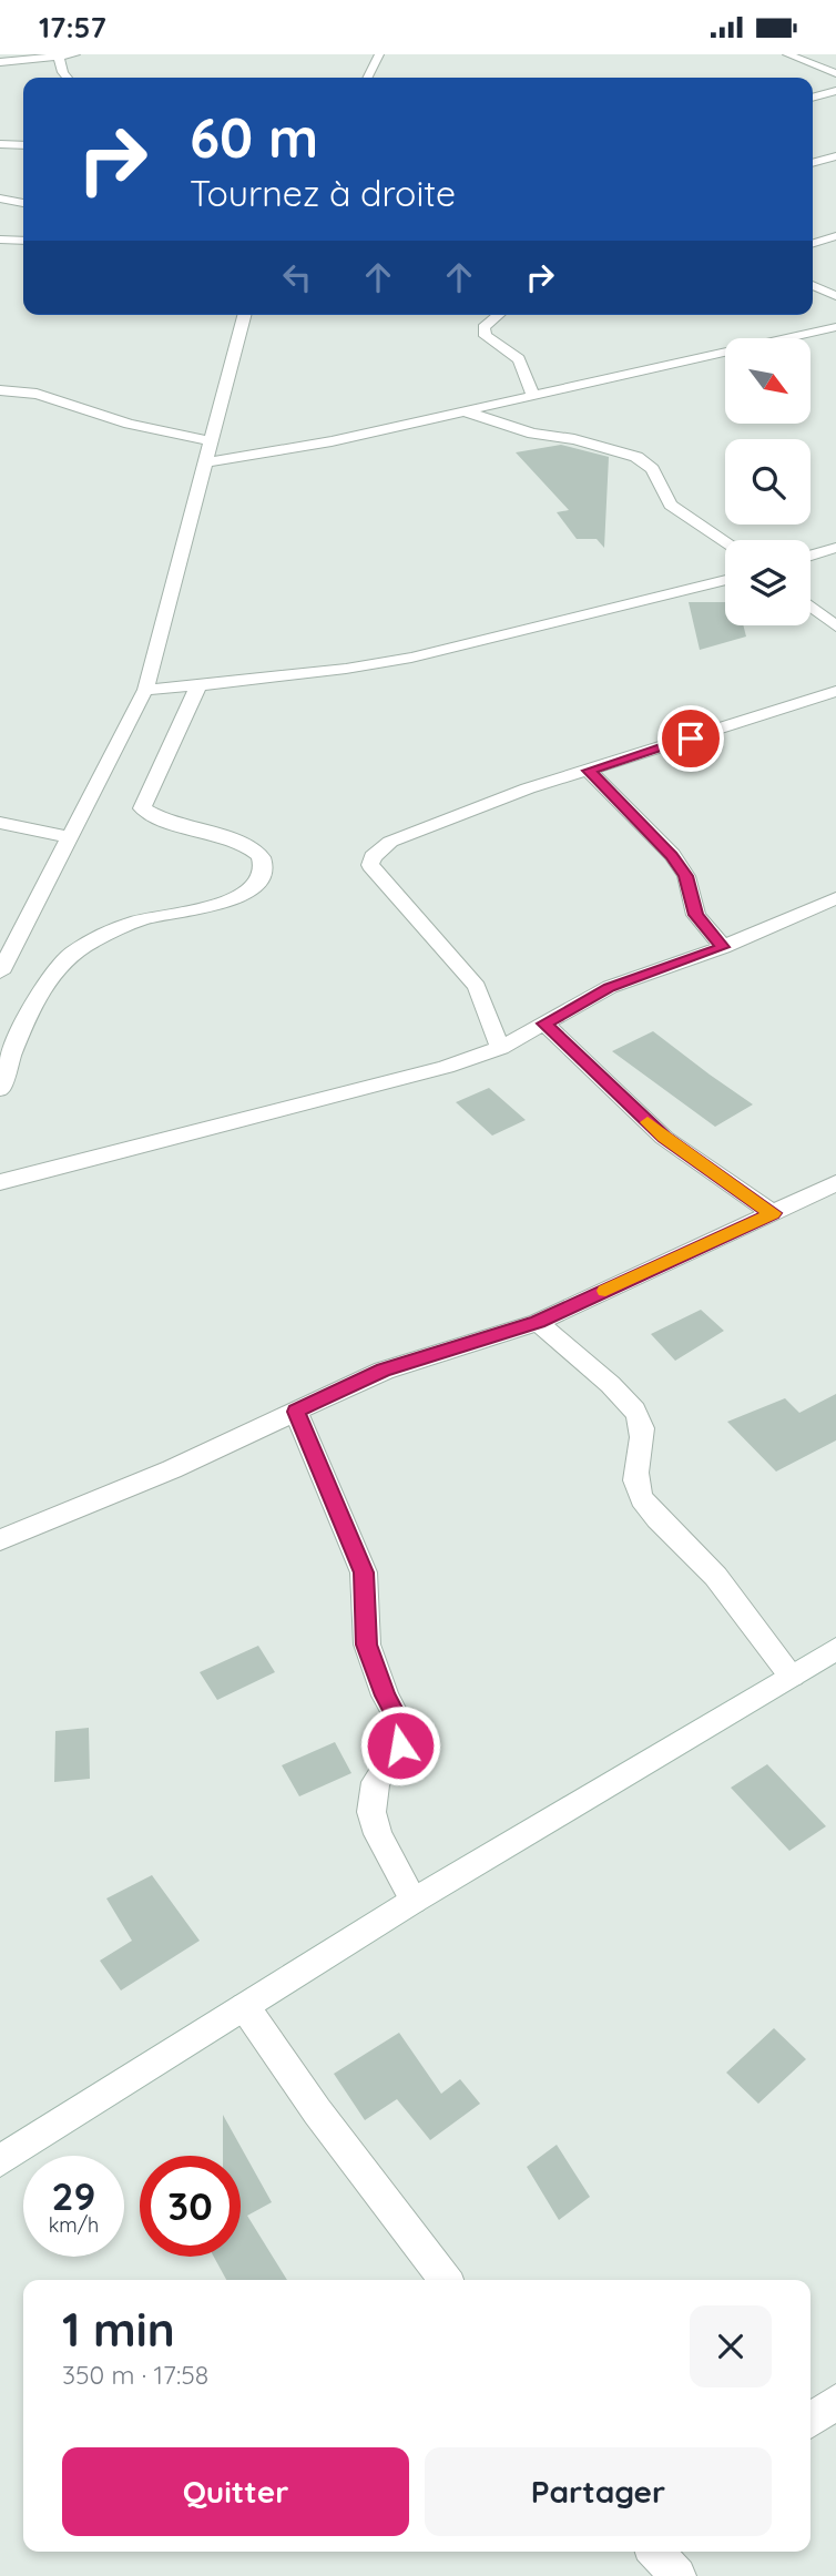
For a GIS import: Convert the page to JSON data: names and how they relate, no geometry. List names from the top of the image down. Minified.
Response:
{"north":"bottom right","page":{"status":"17:57","turn":["60 m","Tournez à droite"],"speed":"29 km/h","limit":"30","heading":["1 min","350 m · 17:58"],"buttons":["Quitter","Partager"]}}
